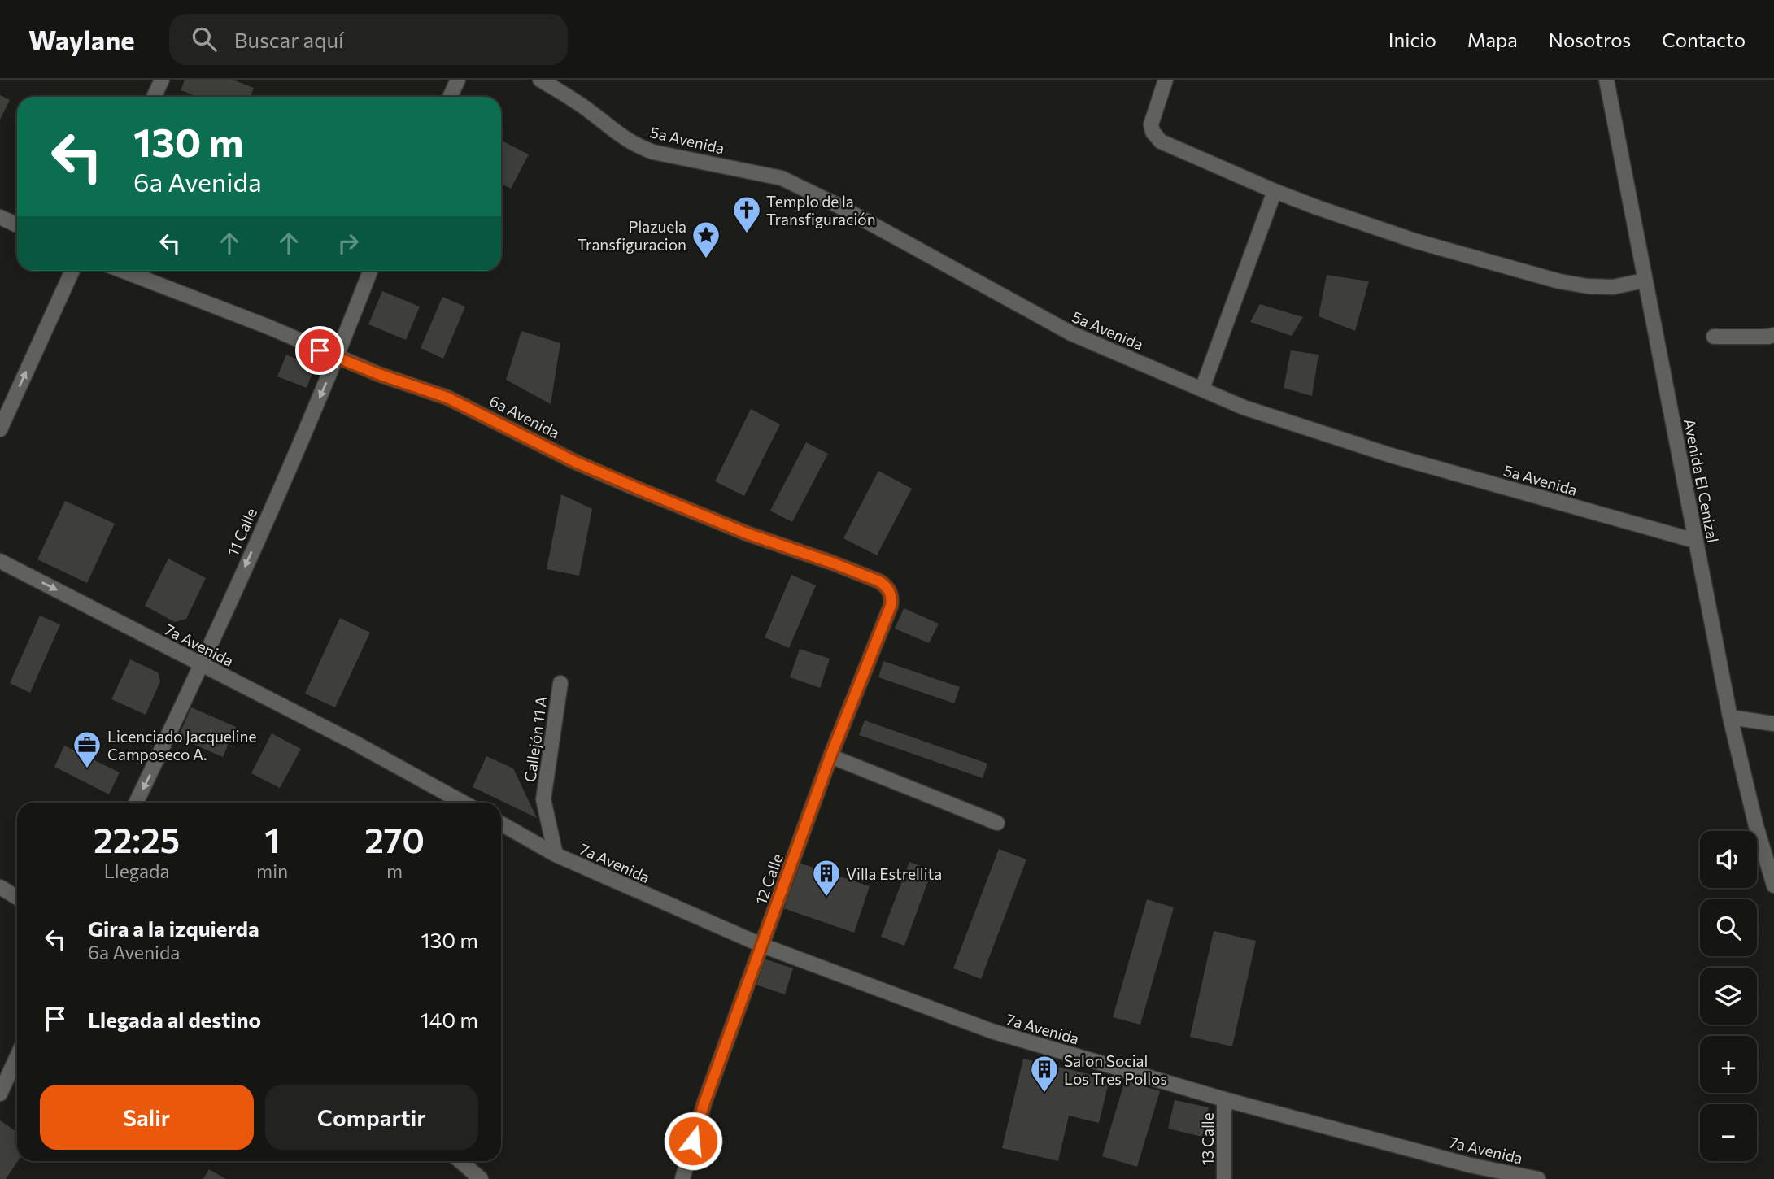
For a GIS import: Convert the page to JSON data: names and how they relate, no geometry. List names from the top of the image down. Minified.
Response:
{"streets":{"street":["5a Avenida","6a Avenida","Avenida El Cenizal","11 Calle","7a Avenida","Callejón 11 A","12 Calle","13 Calle"]},"crossings":[["5a Avenida","Avenida El Cenizal"],["6a Avenida","11 Calle"],["6a Avenida","12 Calle"],["11 Calle","7a Avenida"],["7a Avenida","Callejón 11 A"],["7a Avenida","12 Calle"],["7a Avenida","13 Calle"]],"one_way":["11 Calle"],"places":{"church":["Templo de la Transfiguración"],"place":["Plazuela Transfiguracion"],"office":["Licenciado Jacqueline Camposeco A."],"building":["Villa Estrellita","Salon Social Los Tres Pollos"]},"page":{"header":"Waylane","search":"Buscar aquí","nav":["Inicio","Mapa","Nosotros","Contacto"],"turn":["130 m","6a Avenida"],"eta":["22:25","Llegada","1","min","270","m"],"map_buttons":["+","−"],"list":[{"name":"Gira a la izquierda","note":"6a Avenida","value":"130 m"},{"name":"Llegada al destino","value":"140 m"}],"buttons":["Salir","Compartir"]}}
